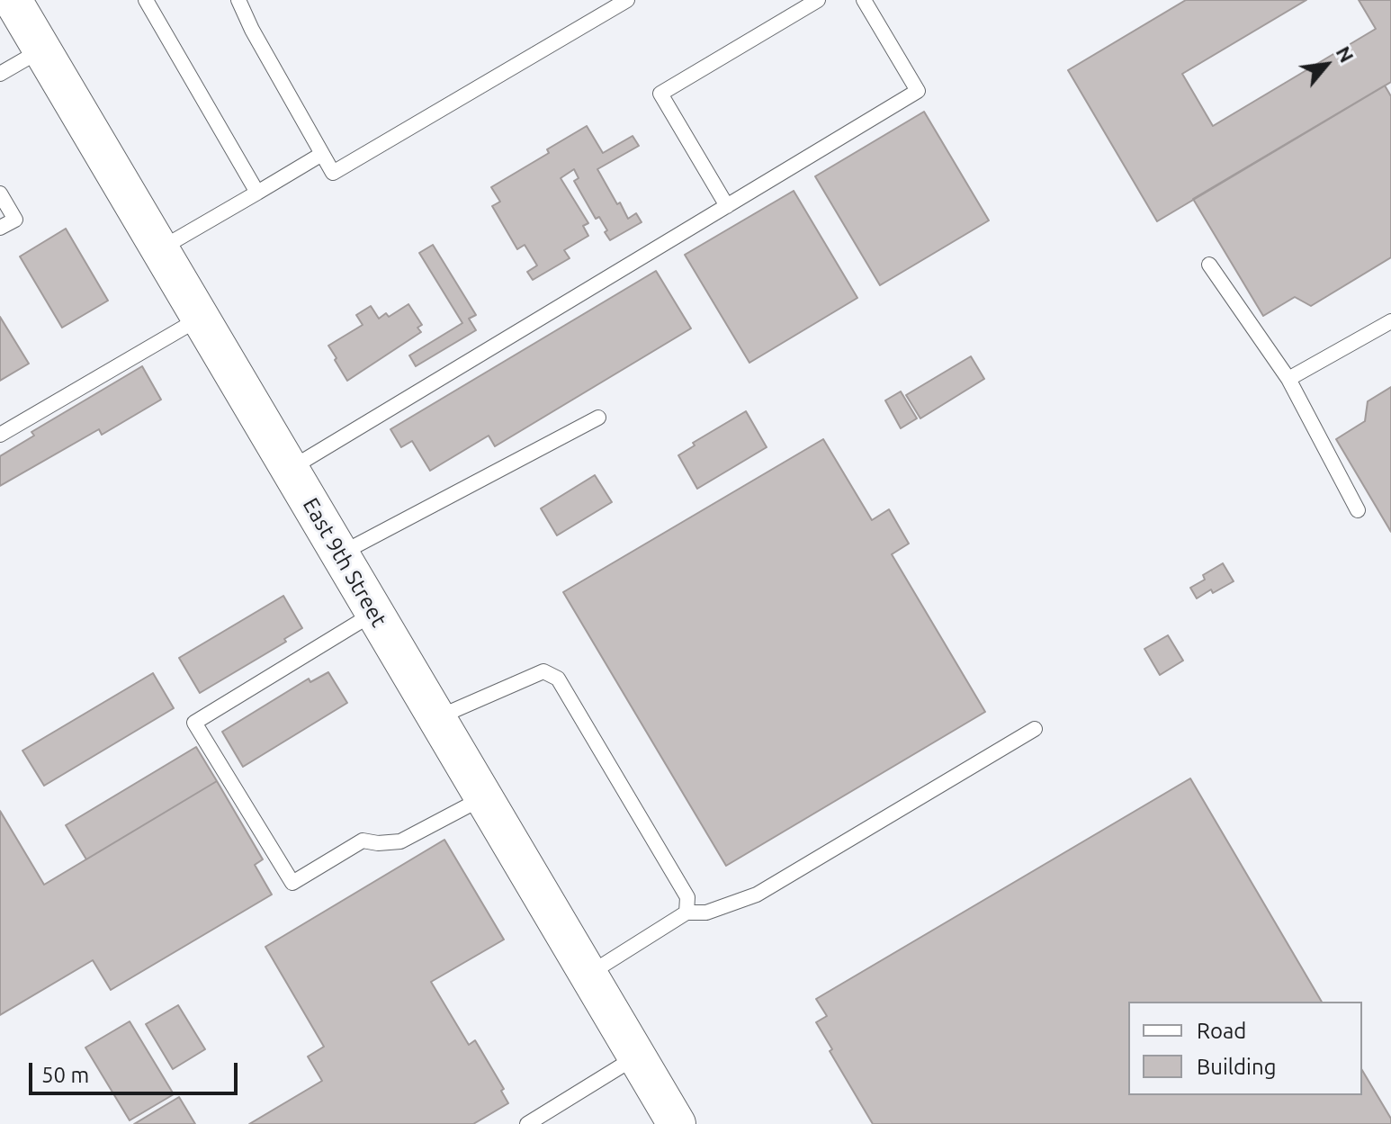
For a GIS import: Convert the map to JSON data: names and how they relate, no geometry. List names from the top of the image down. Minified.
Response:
{"streets":{"street":["East 9th Street"]},"legend":["Road","Building"],"scale_bar":"50 m","north":"top right"}
